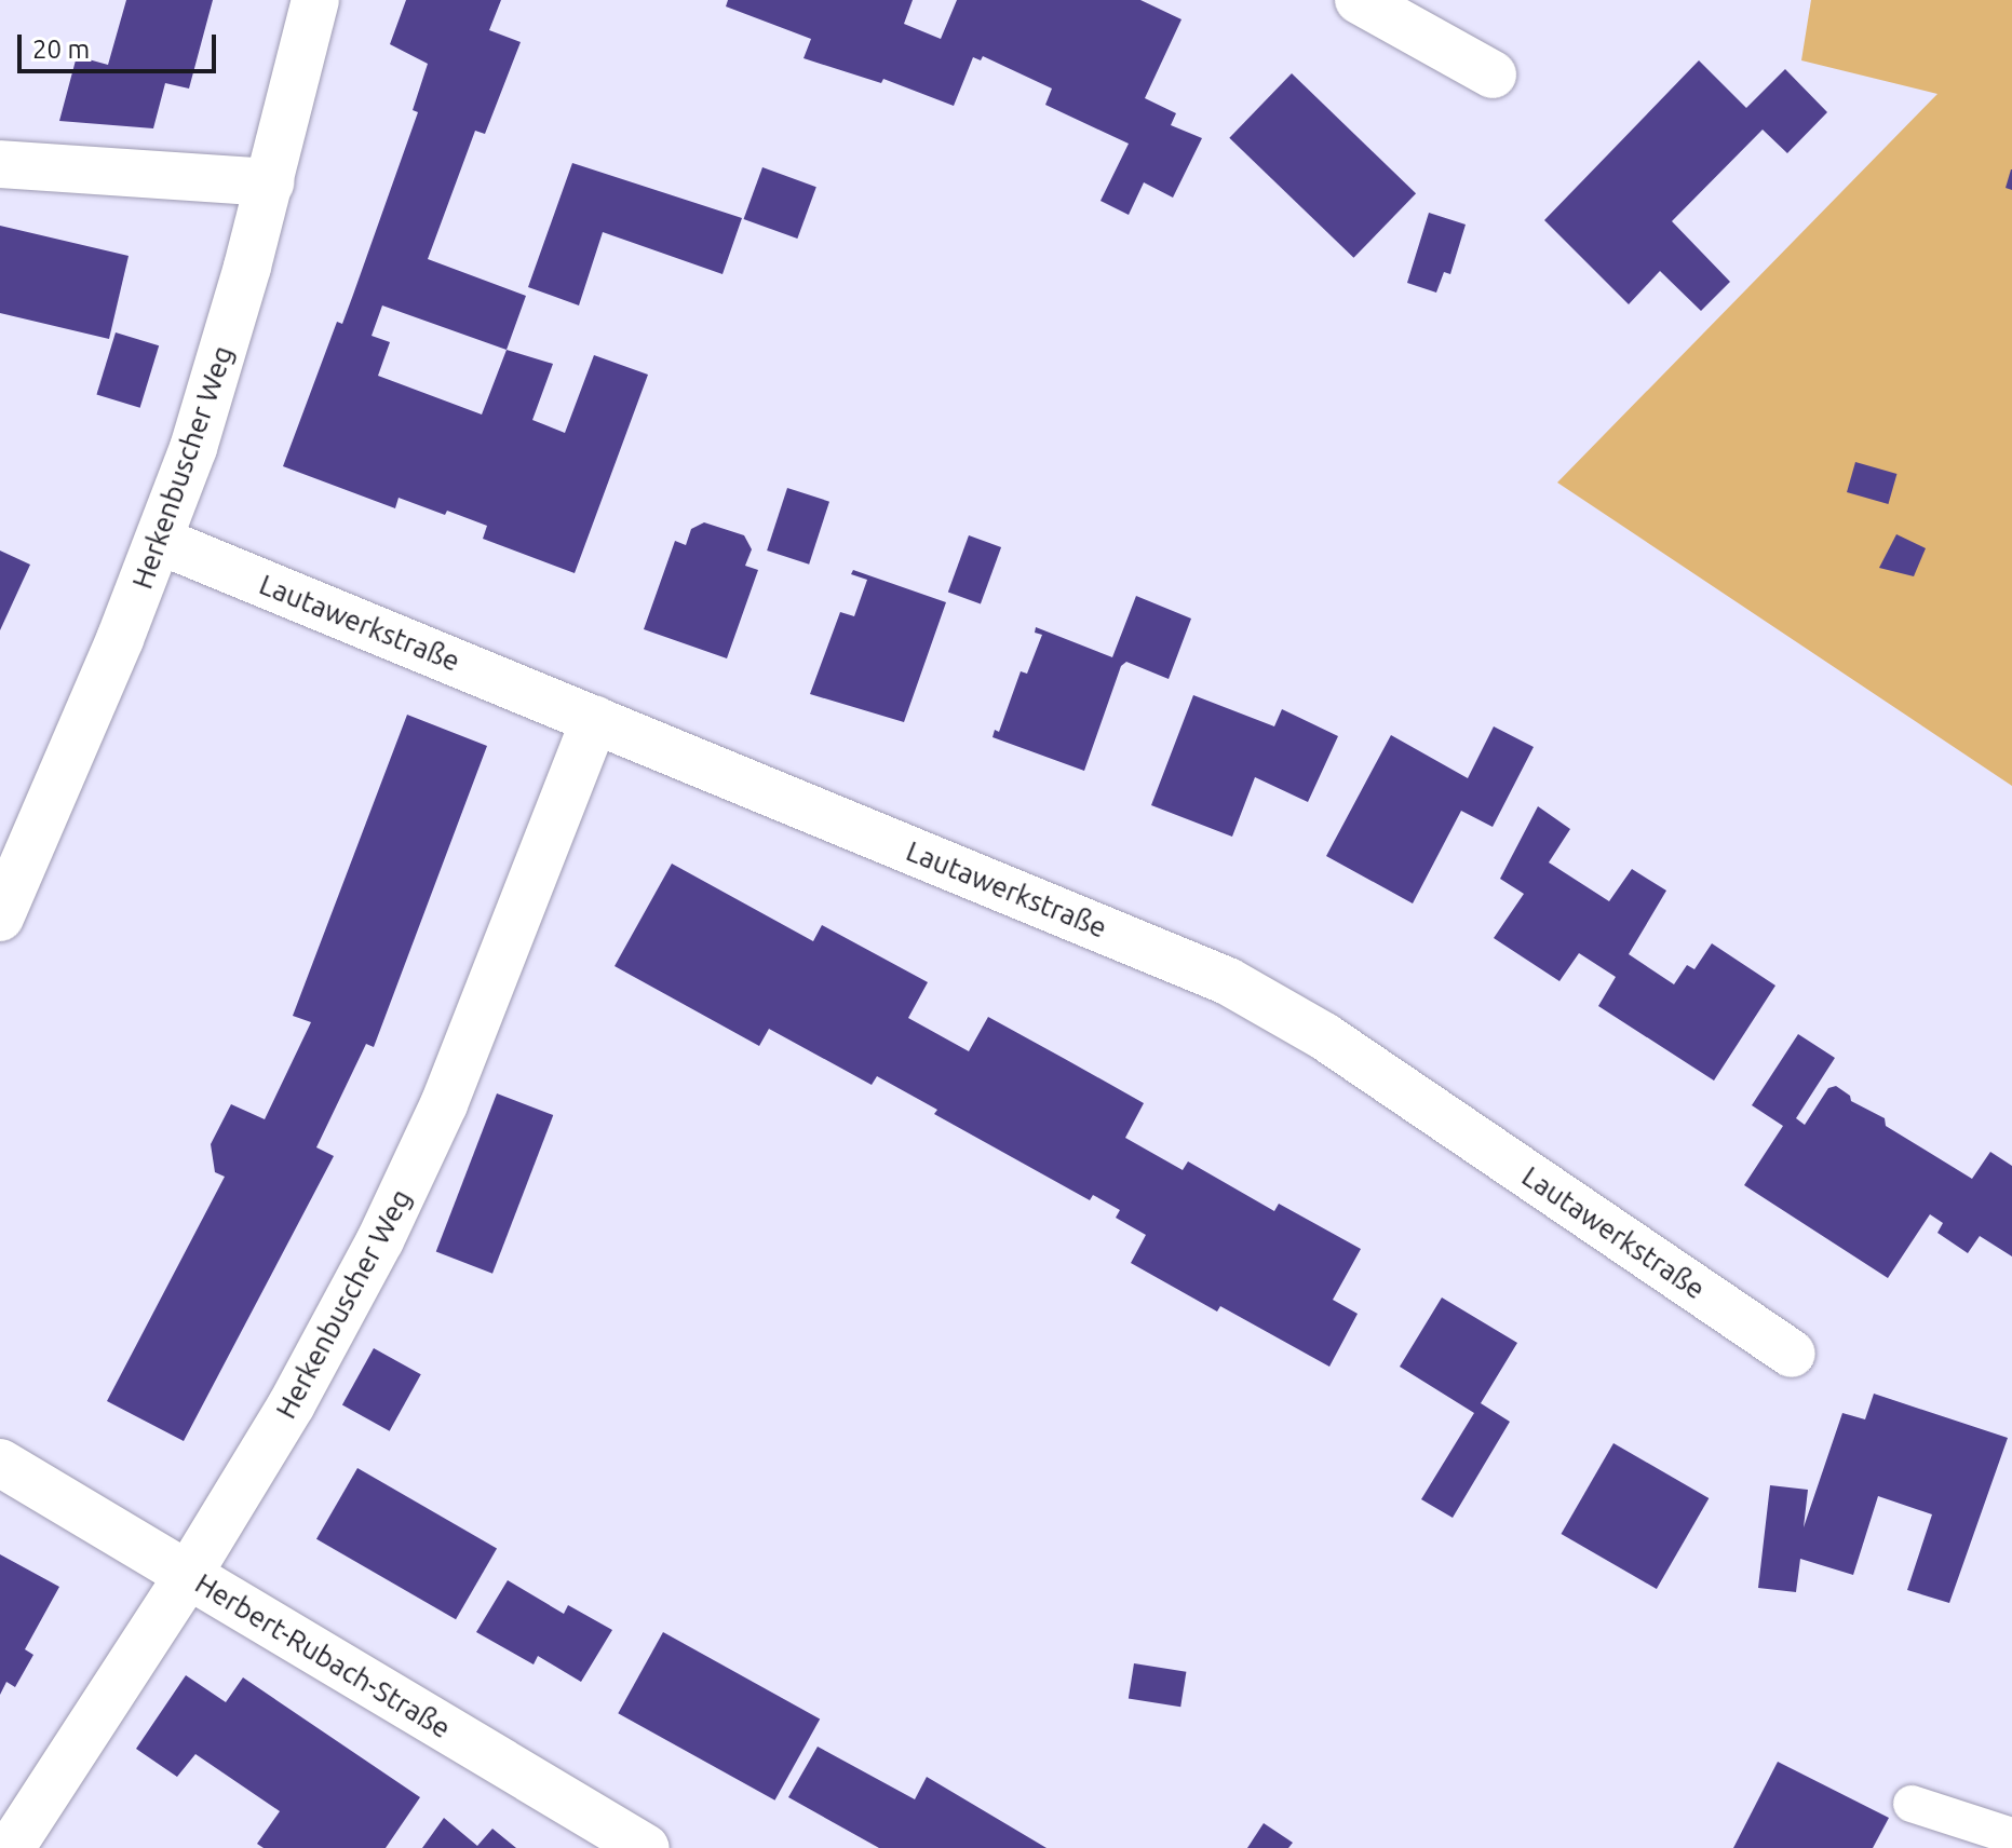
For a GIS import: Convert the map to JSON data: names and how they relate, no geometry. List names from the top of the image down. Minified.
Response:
{"streets":{"street":["Herkenbuscher Weg","Lautawerkstraße","Herbert-Rubach-Straße"]},"crossings":[["Herkenbuscher Weg","Lautawerkstraße"],["Herkenbuscher Weg","Herbert-Rubach-Straße"]],"scale_bar":"20 m"}
